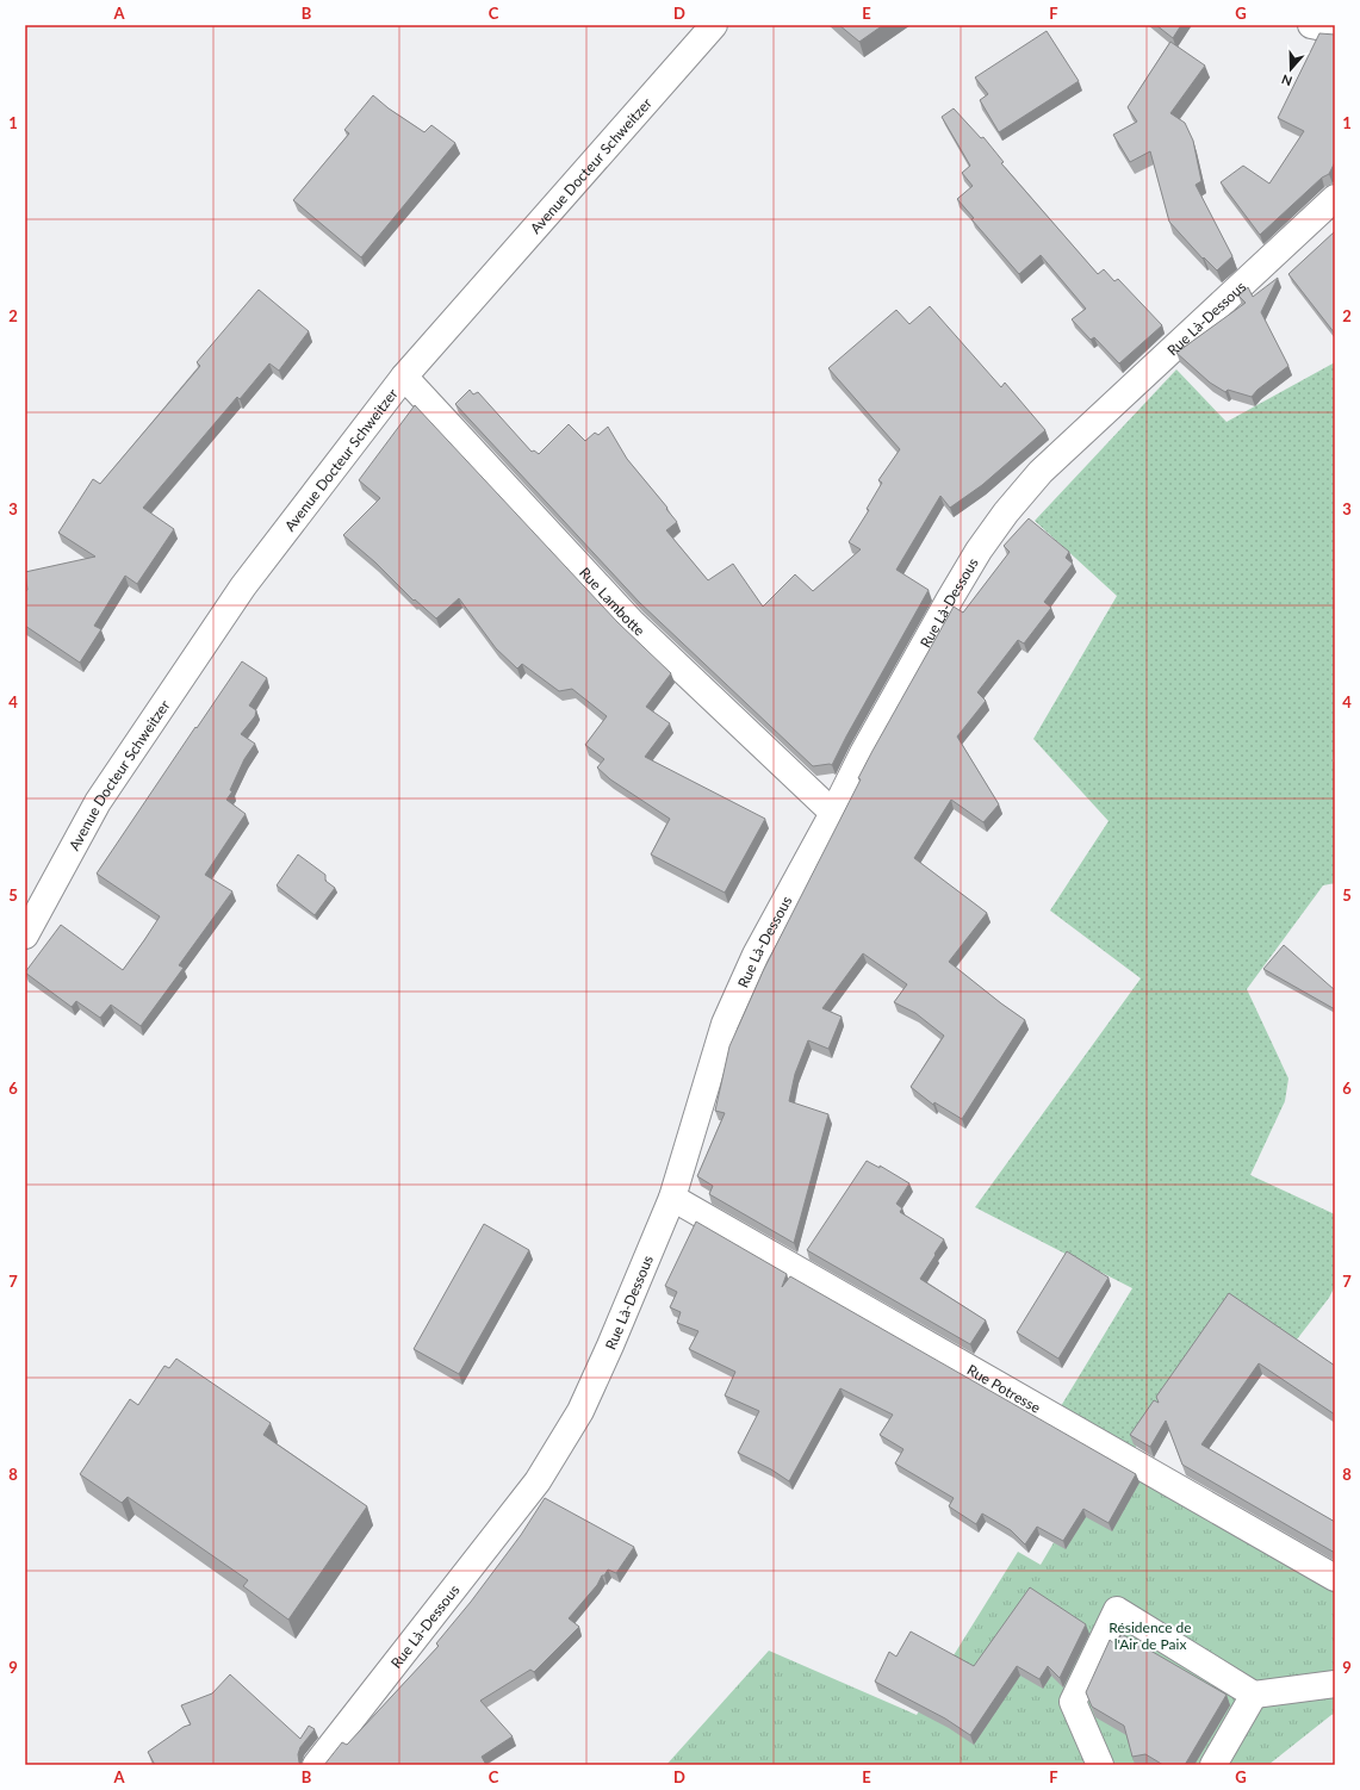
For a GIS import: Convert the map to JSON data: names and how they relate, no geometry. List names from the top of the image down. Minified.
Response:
{"streets":{"street":["Avenue Docteur Schweitzer","Rue Là-Dessous","Rue Lambotte","Rue Potresse"]},"crossings":[["Avenue Docteur Schweitzer","Rue Lambotte"],["Rue Là-Dessous","Rue Lambotte"],["Rue Là-Dessous","Rue Potresse"]],"parks":["Résidence de l'Air de Paix"],"north":"bottom","grid":{"columns":["A","B","C","D","E","F","G"],"rows":["1","2","3","4","5","6","7","8","9"]}}
